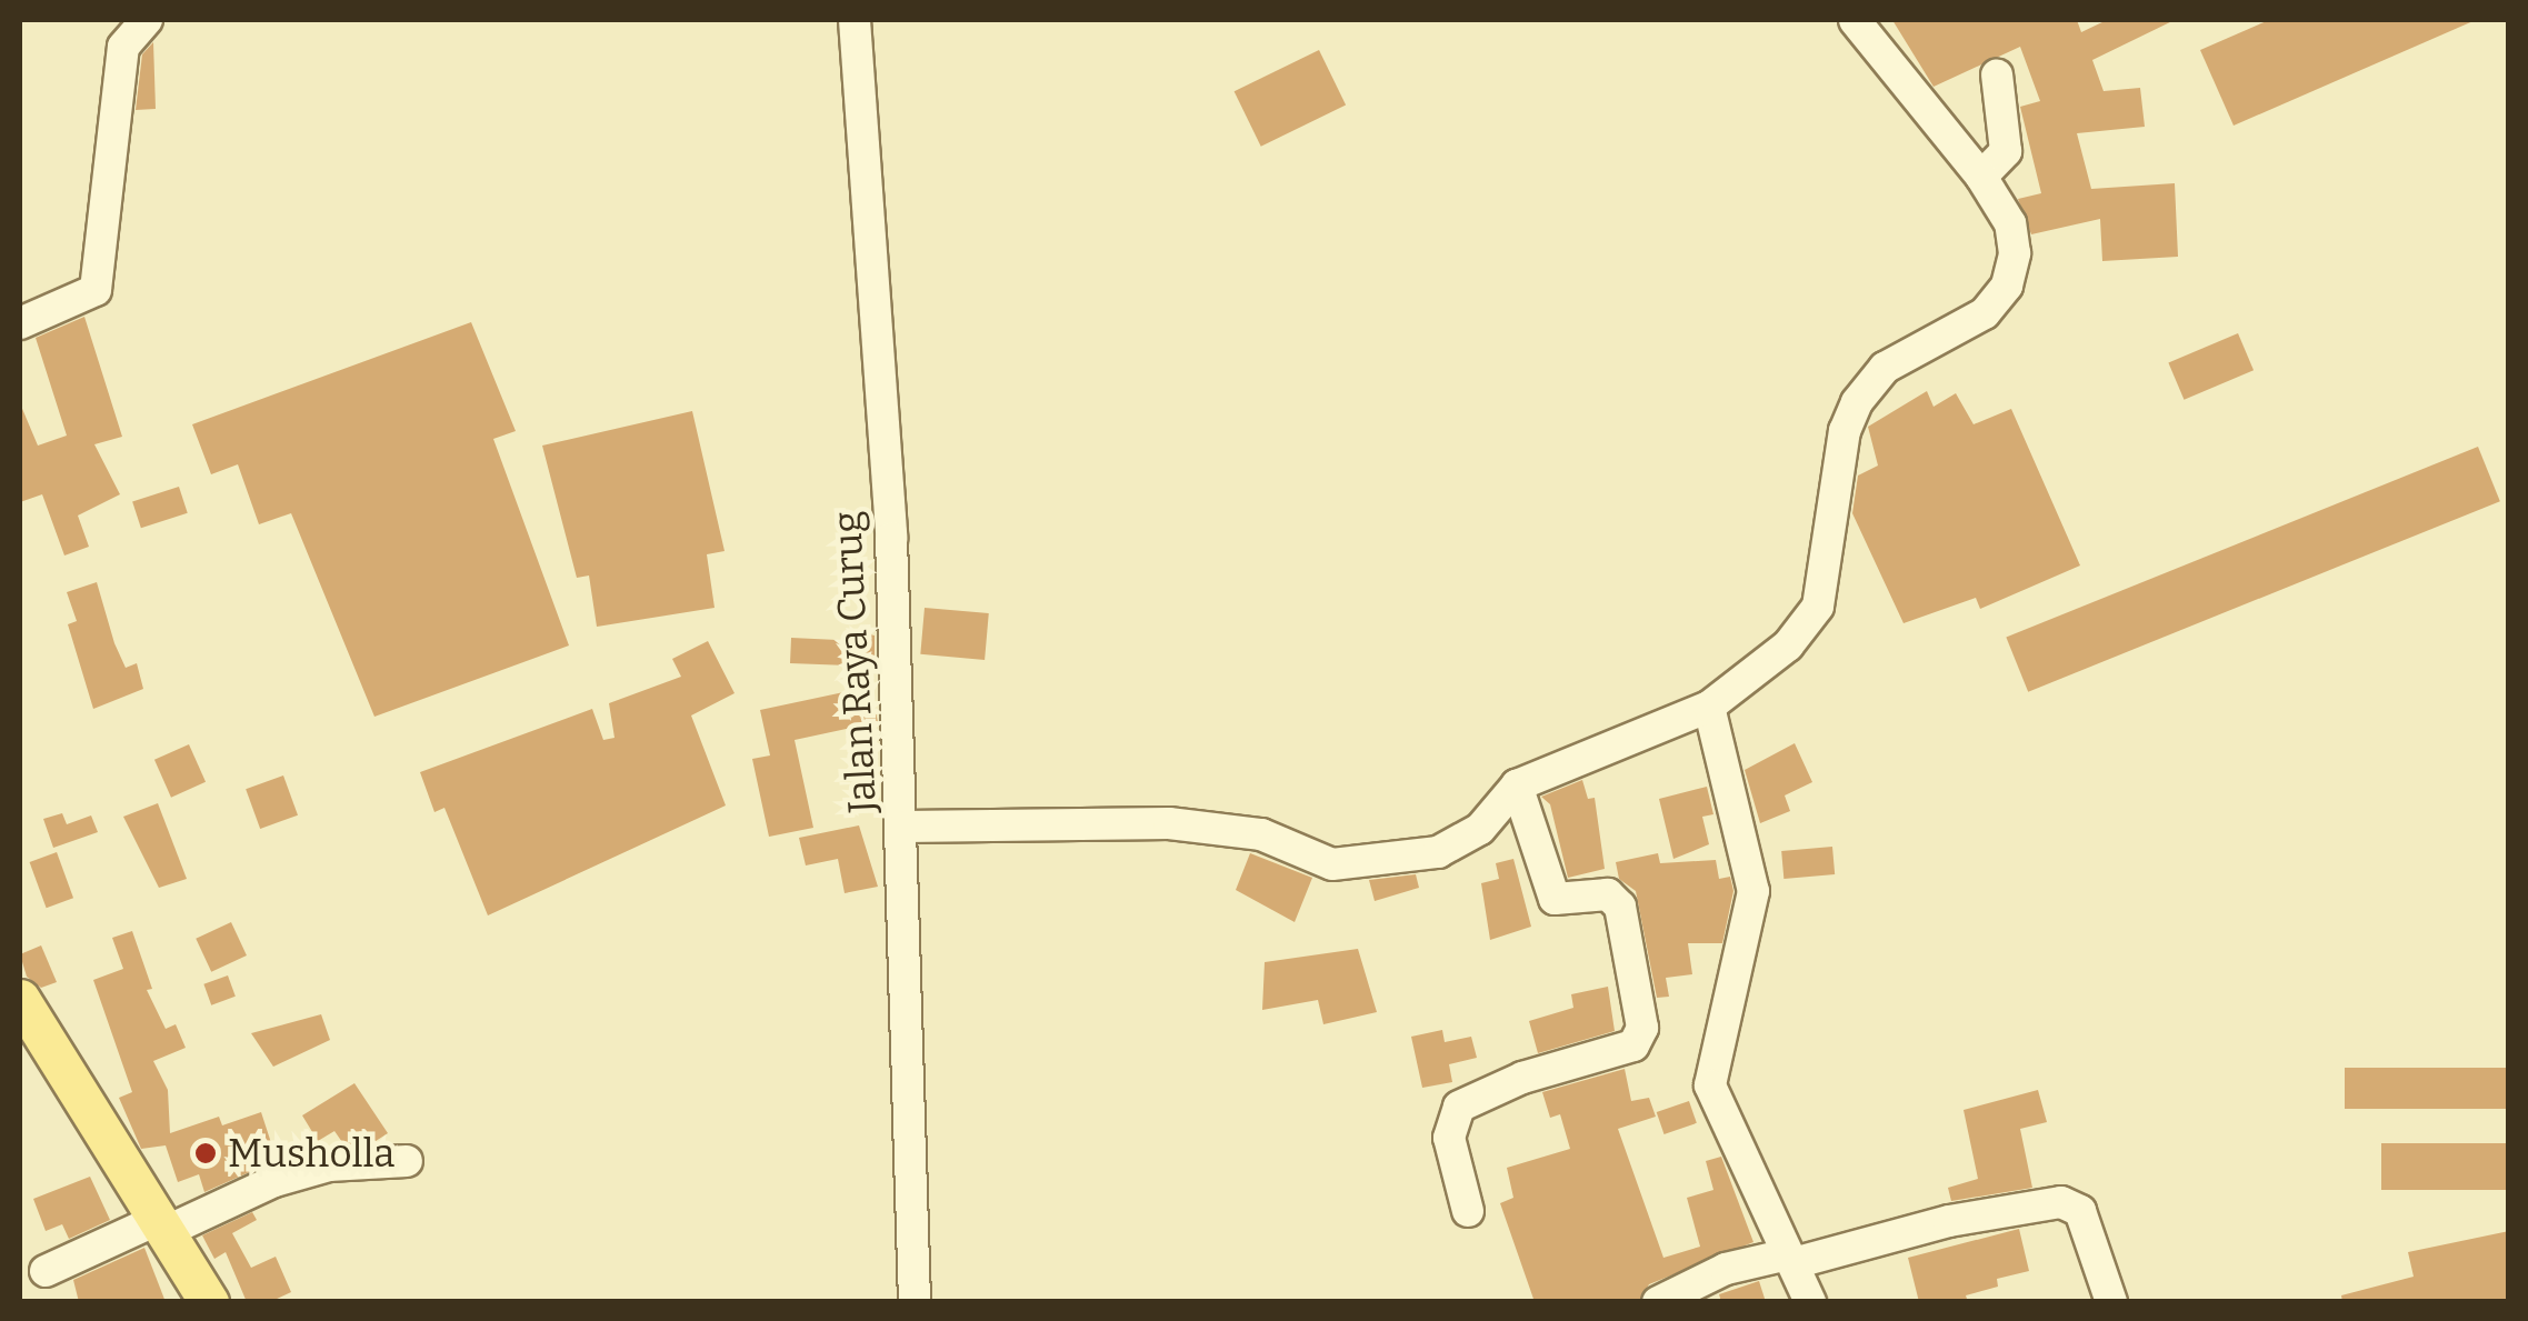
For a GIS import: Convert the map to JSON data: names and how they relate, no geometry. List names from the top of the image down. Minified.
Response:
{"streets":{"street":["Jalan Raya Curug"]},"places":["Musholla"]}
